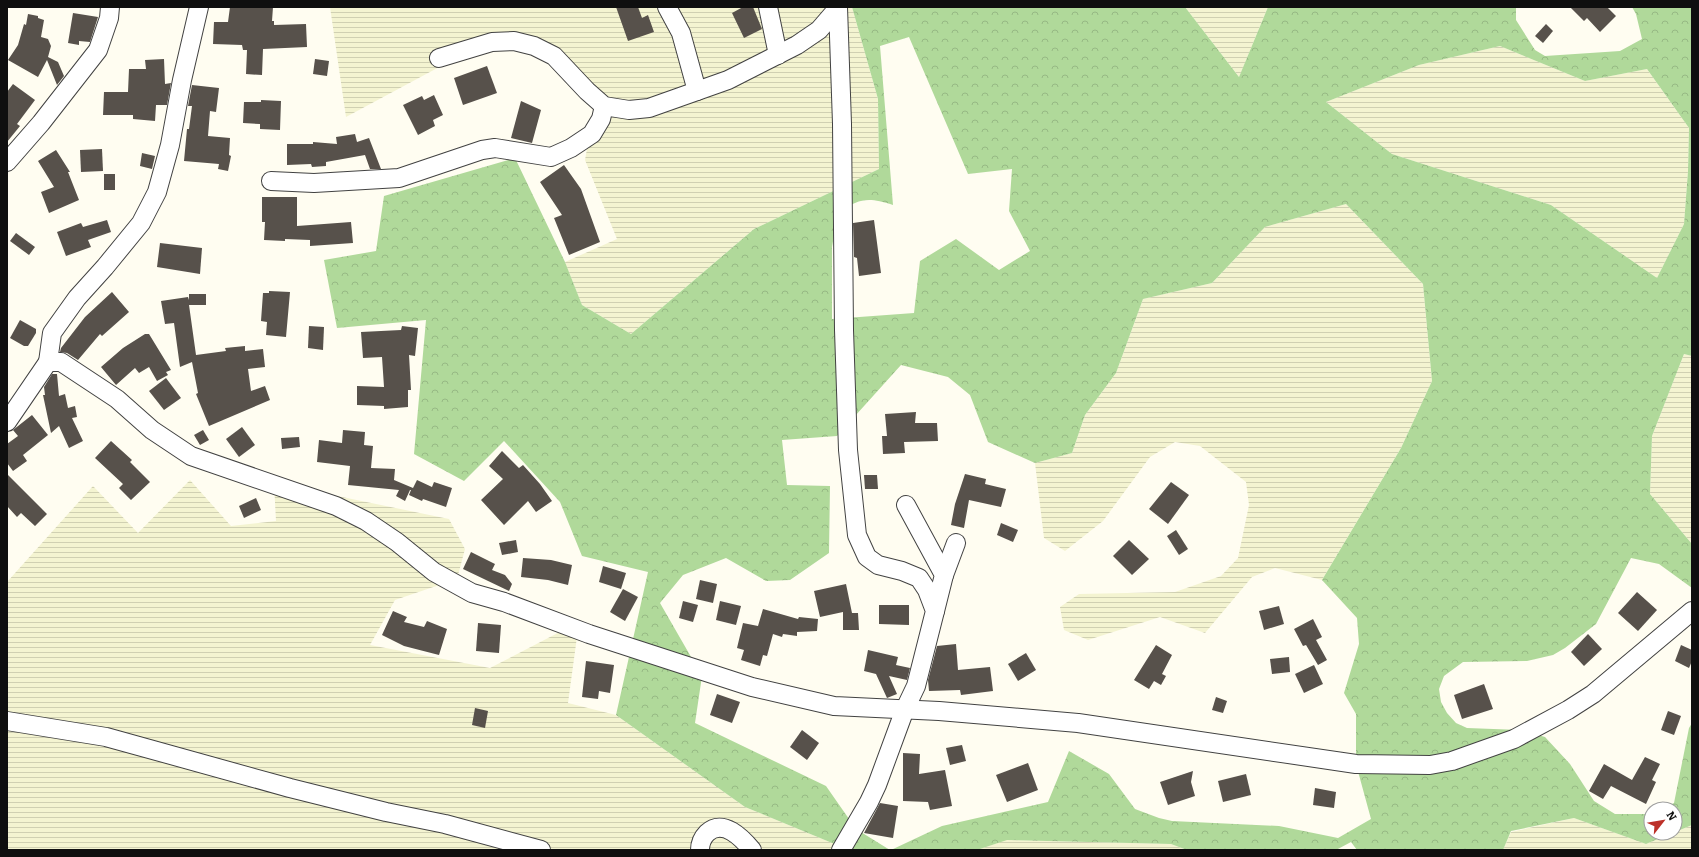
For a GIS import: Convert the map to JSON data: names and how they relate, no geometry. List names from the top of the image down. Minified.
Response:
{"north":"top right"}
